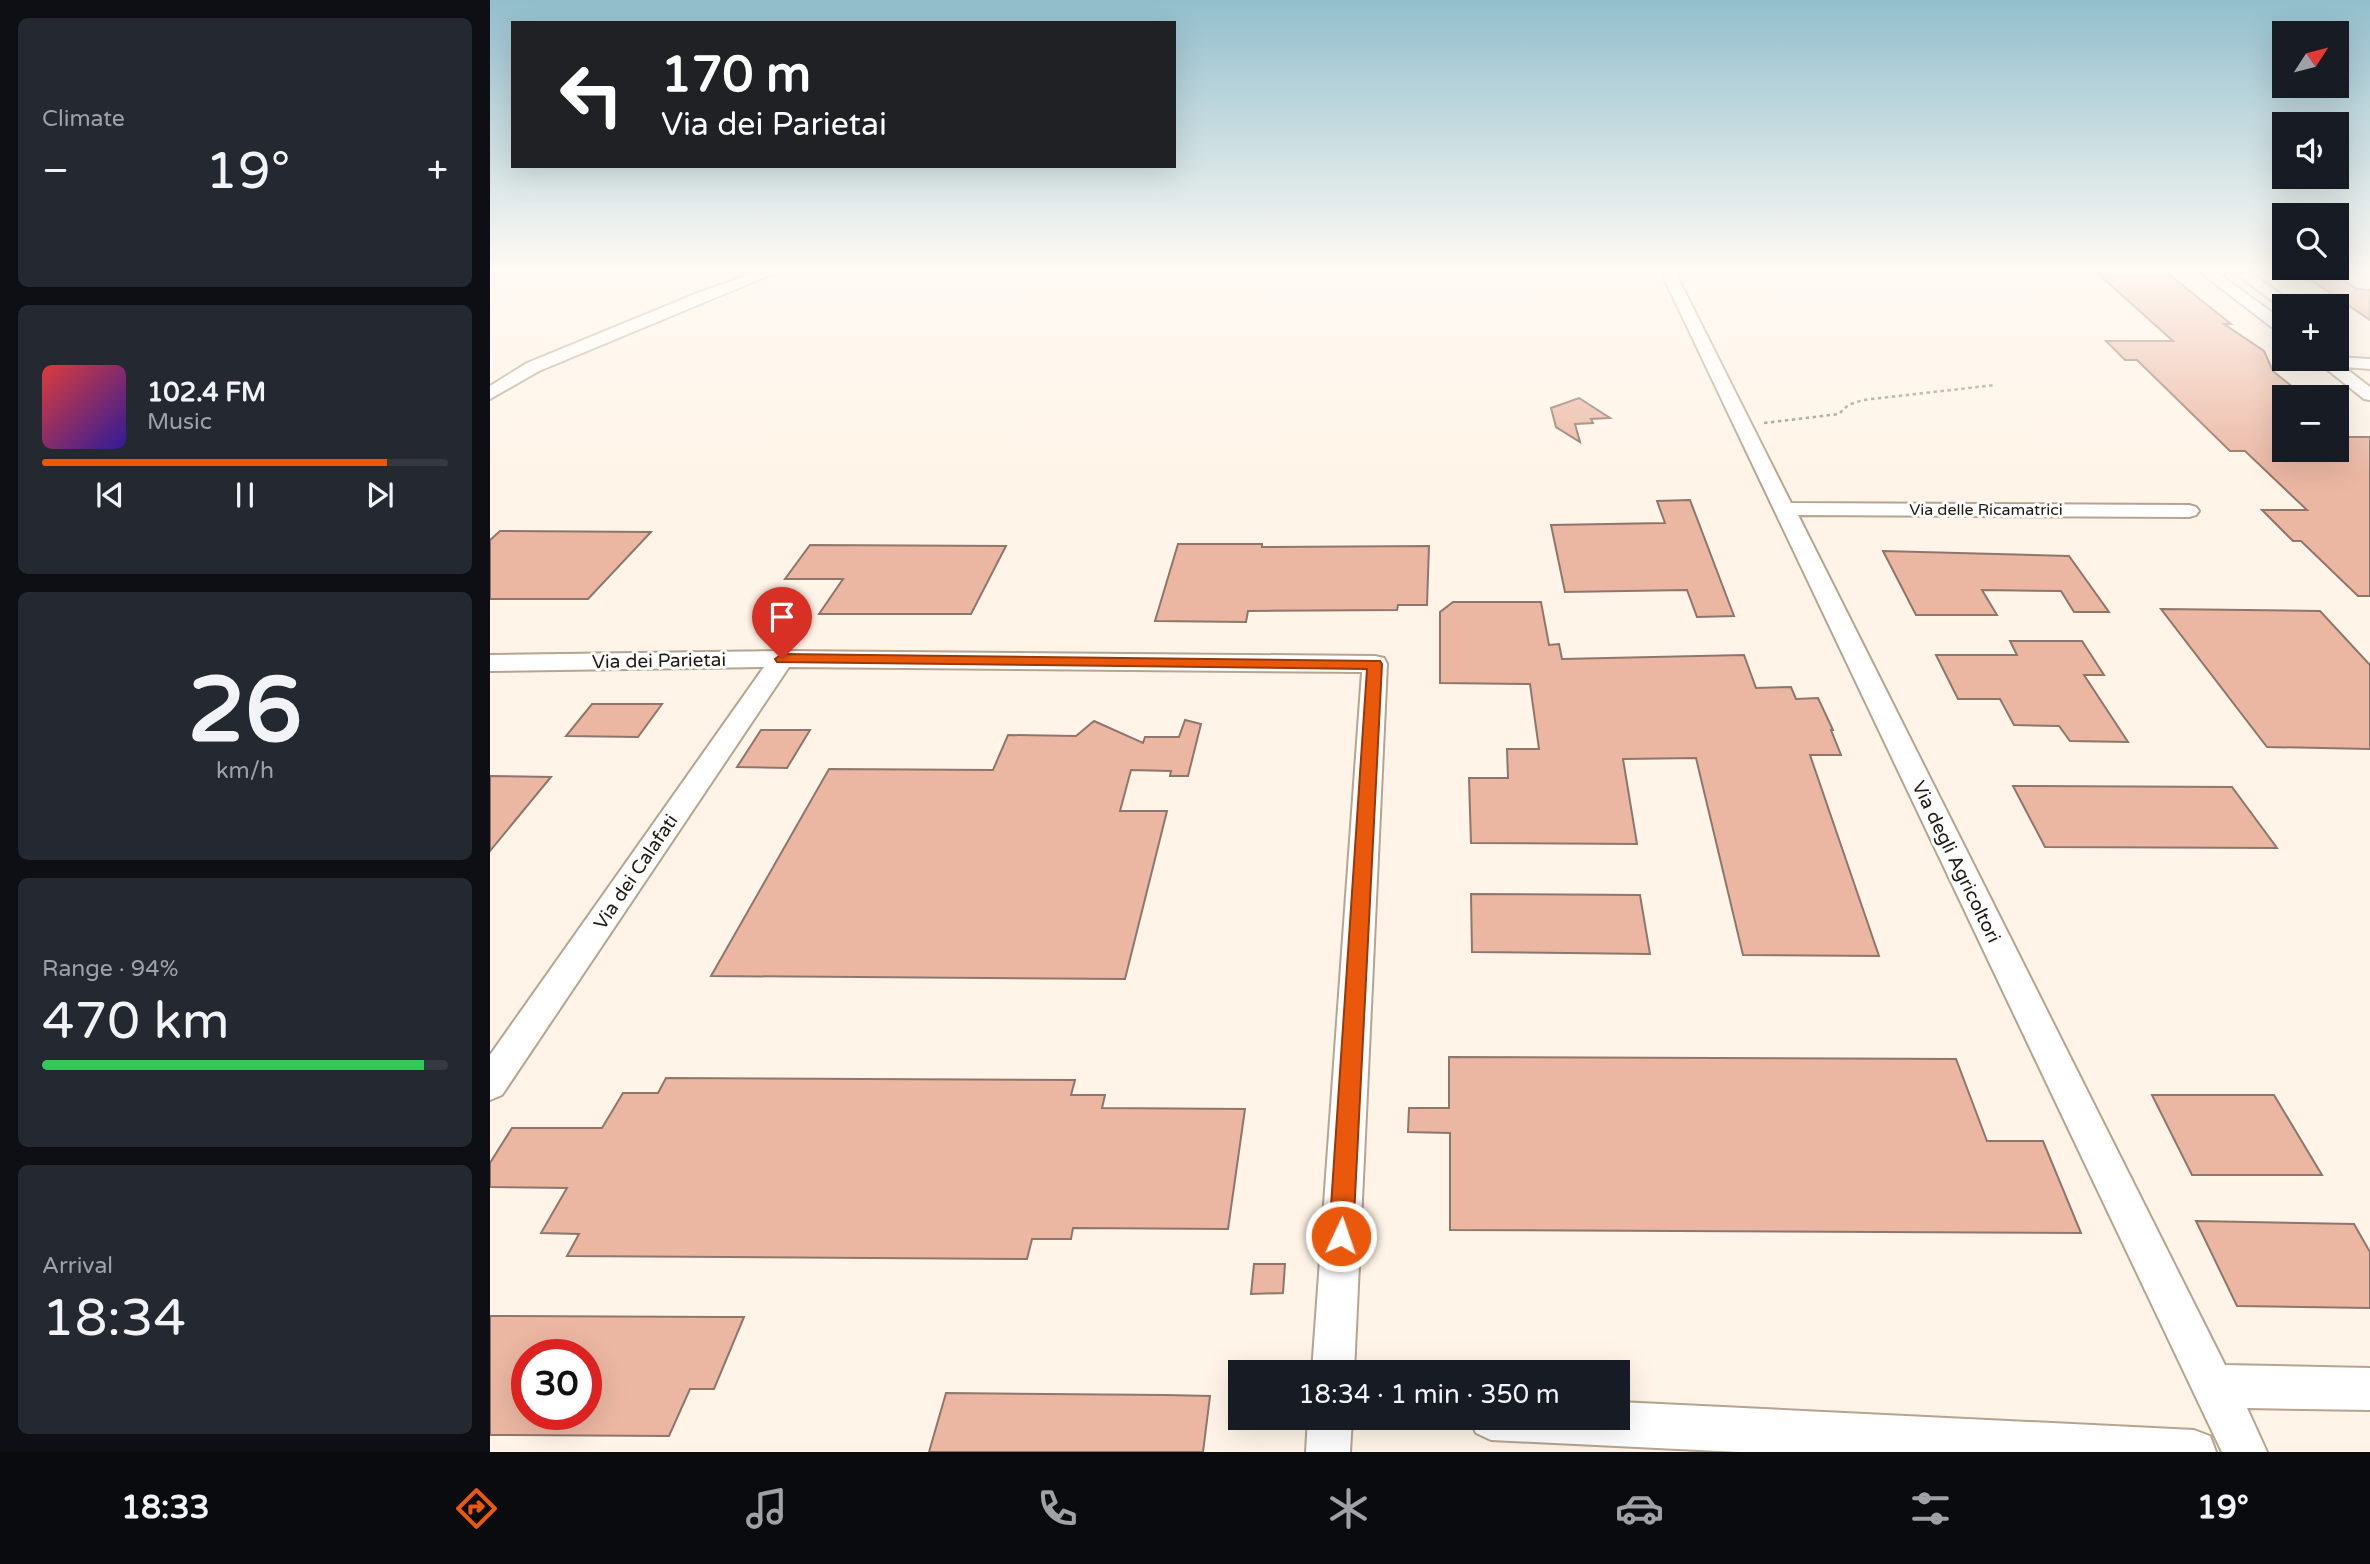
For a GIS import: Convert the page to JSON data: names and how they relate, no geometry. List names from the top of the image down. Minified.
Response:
{"streets":{"street":["Via delle Ricamatrici","Via dei Parietai","Via degli Agricoltori","Via dei Calafati"]},"crossings":[["Via delle Ricamatrici","Via degli Agricoltori"],["Via dei Parietai","Via dei Calafati"]],"north":"top right","page":{"tile":["Climate",["26","km/h"],["Range · 94%","470 km"],["Arrival","18:34"]],"map_buttons":["+","−"],"turn":["170 m","Via dei Parietai"],"heat":["−","19°","+"],"song":["102.4 FM","Music"],"limit":"30","trip":"18:34 · 1 min · 350 m","tabs":["18:33","19°"]}}
